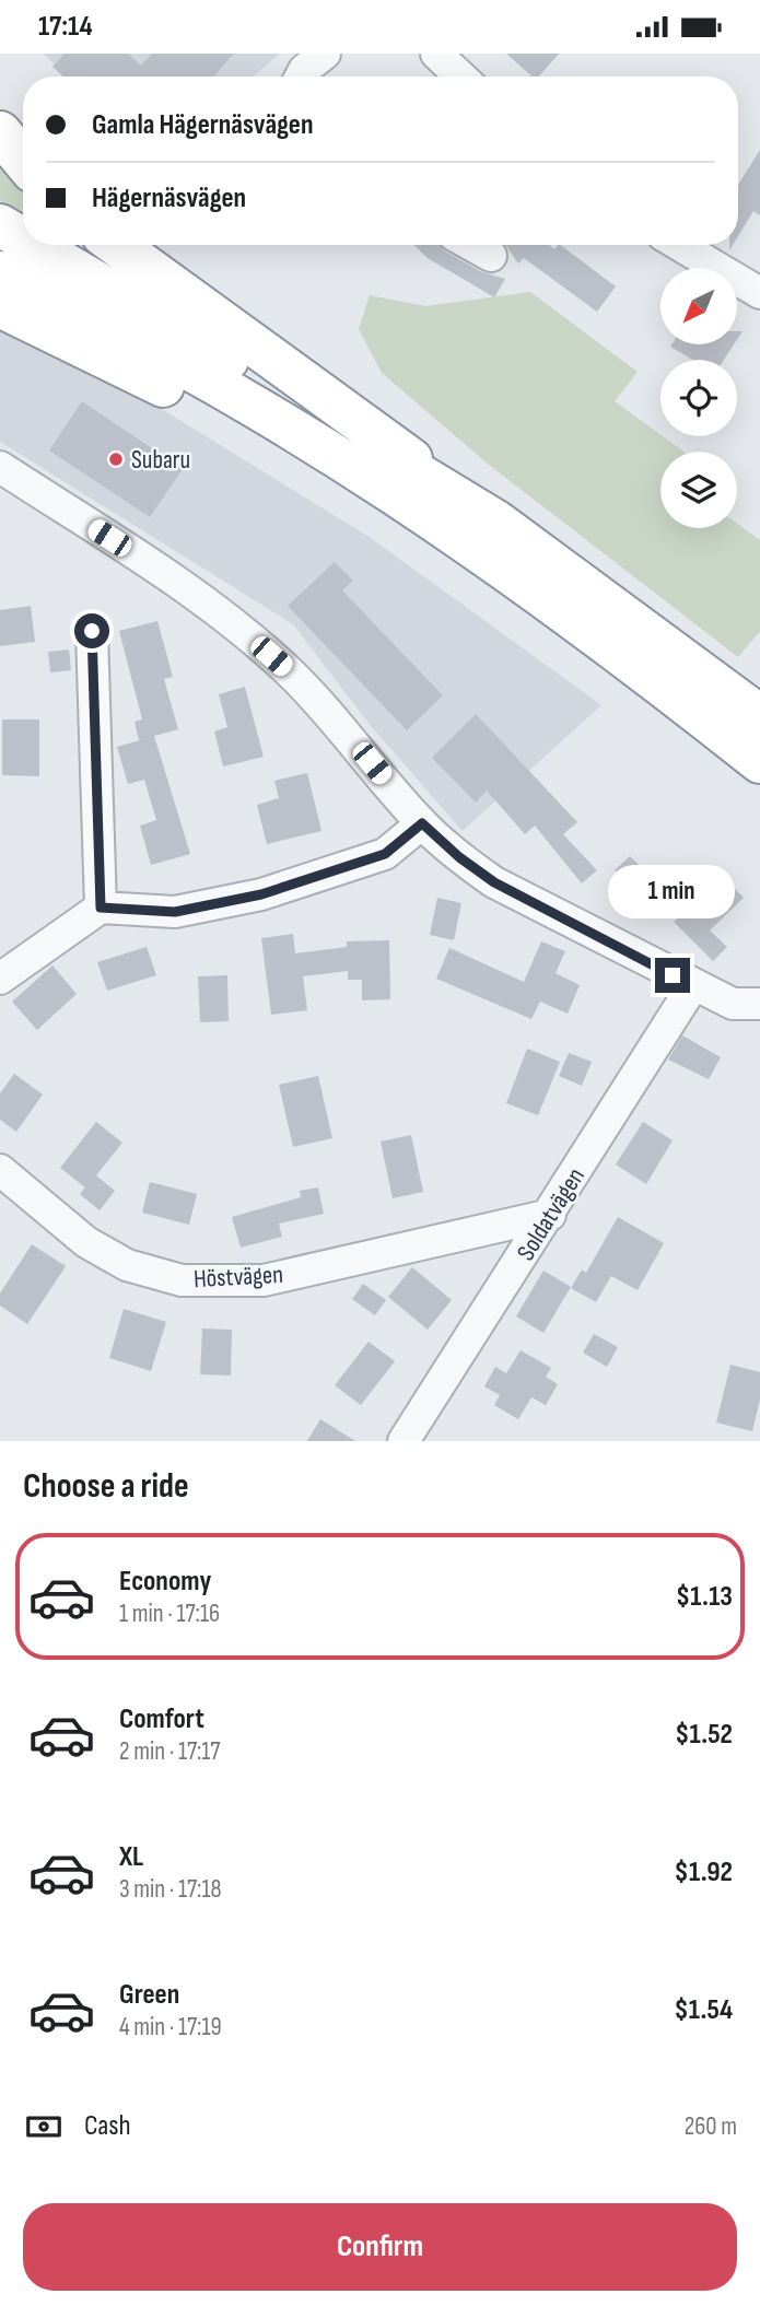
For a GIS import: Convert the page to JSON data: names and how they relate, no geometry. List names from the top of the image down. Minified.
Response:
{"streets":{"street":["Soldatvägen","Höstvägen"]},"crossings":[["Soldatvägen","Höstvägen"]],"places":["Subaru"],"north":"bottom left","page":{"status":"17:14","banner":["Gamla Hägernäsvägen","Hägernäsvägen"],"bubble":"1 min","heading":"Choose a ride","list":[{"name":"Economy","note":"1 min · 17:16","value":"$1.13"},{"name":"Comfort","note":"2 min · 17:17","value":"$1.52"},{"name":"XL","note":"3 min · 17:18","value":"$1.92"},{"name":"Green","note":"4 min · 17:19","value":"$1.54"}],"pay":["Cash","260 m"],"buttons":"Confirm"}}
